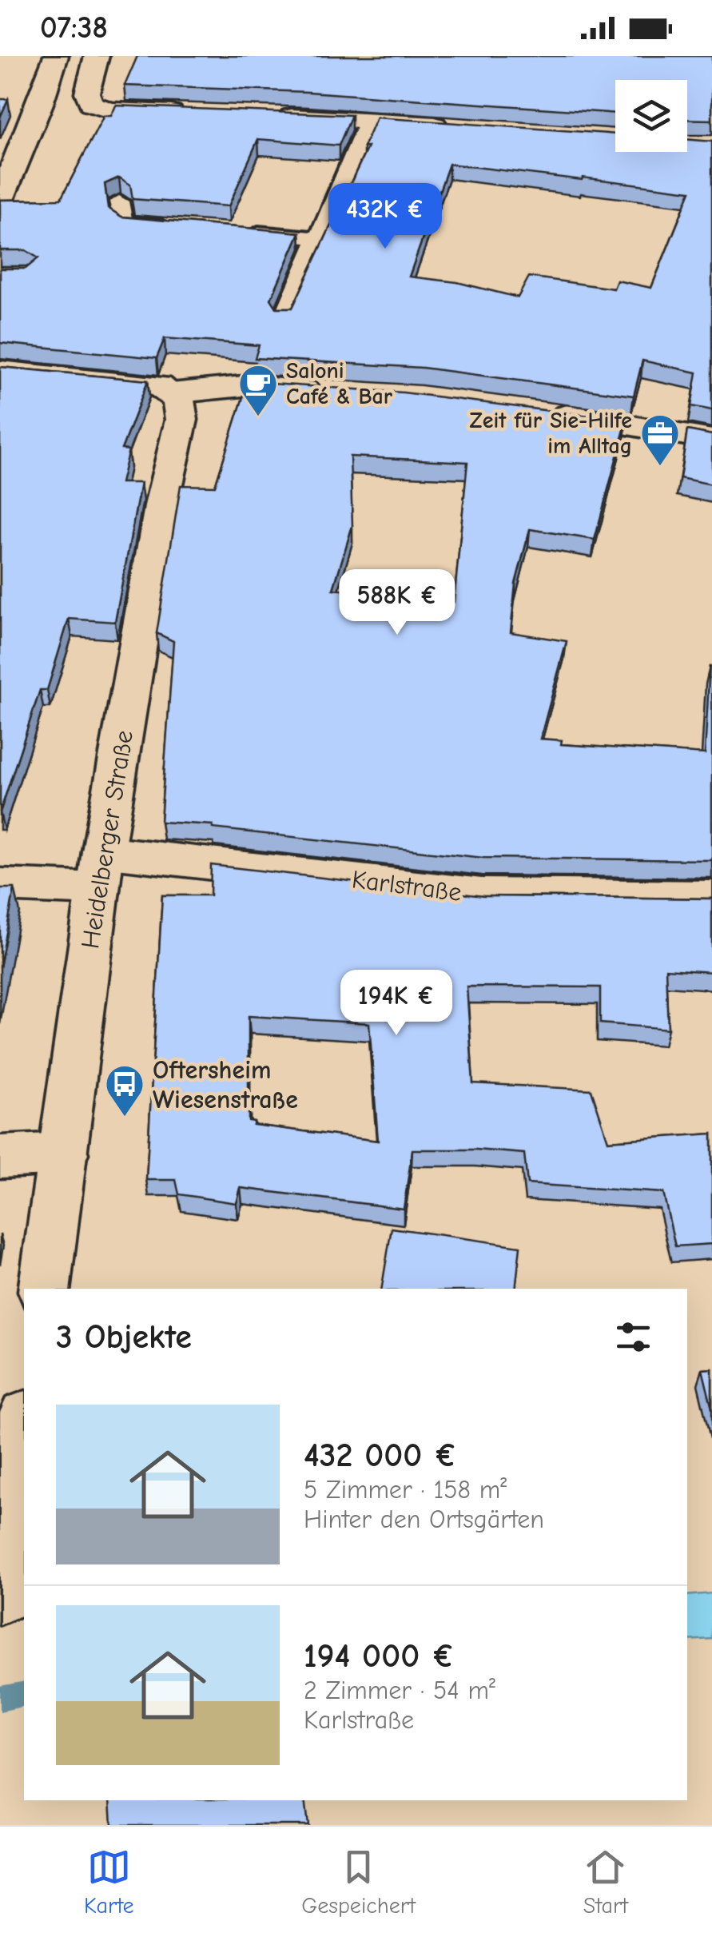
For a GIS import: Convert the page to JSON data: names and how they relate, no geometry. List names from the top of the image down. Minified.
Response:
{"streets":{"street":["Heidelberger Straße","Karlstraße"]},"crossings":[["Heidelberger Straße","Karlstraße"]],"places":{"cafe":["Saloni Café & Bar"],"office":["Zeit für Sie-Hilfe im Alltag"],"bus stop":["Oftersheim Wiesenstraße"]},"page":{"status":"07:38","price":["432K €","588K €","194K €"],"heading":"3 Objekte","list":[{"name":"432 000 €","note":"5 Zimmer · 158 m² · Hinter den Ortsgärten"},{"name":"194 000 €","note":"2 Zimmer · 54 m² · Karlstraße"}],"tabs":["Karte","Gespeichert","Start"]}}
